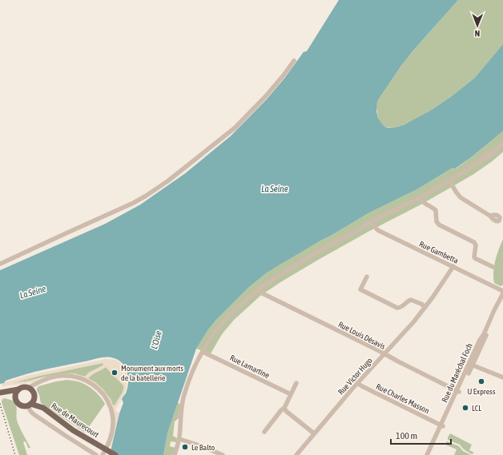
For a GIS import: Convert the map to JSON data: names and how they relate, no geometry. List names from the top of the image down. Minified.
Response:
{"streets":{"main road":["Rue de Maurecourt"],"street":["Rue Gambetta","Rue Louis Désavis","Rue Lamartine","Rue du Maréchal Foch","Rue Victor Hugo","Rue Charles Masson"]},"crossings":[["Rue Gambetta","Rue du Maréchal Foch"],["Rue Gambetta","Rue Victor Hugo"],["Rue Louis Désavis","Rue du Maréchal Foch"],["Rue Louis Désavis","Rue Victor Hugo"],["Rue du Maréchal Foch","Rue Charles Masson"],["Rue Victor Hugo","Rue Charles Masson"]],"water":["La Seine","L'Oise"],"places":["Monument aux morts de la batellerie","U Express","LCL","Le Balto"],"scale_bar":"100 m","north":"bottom"}
